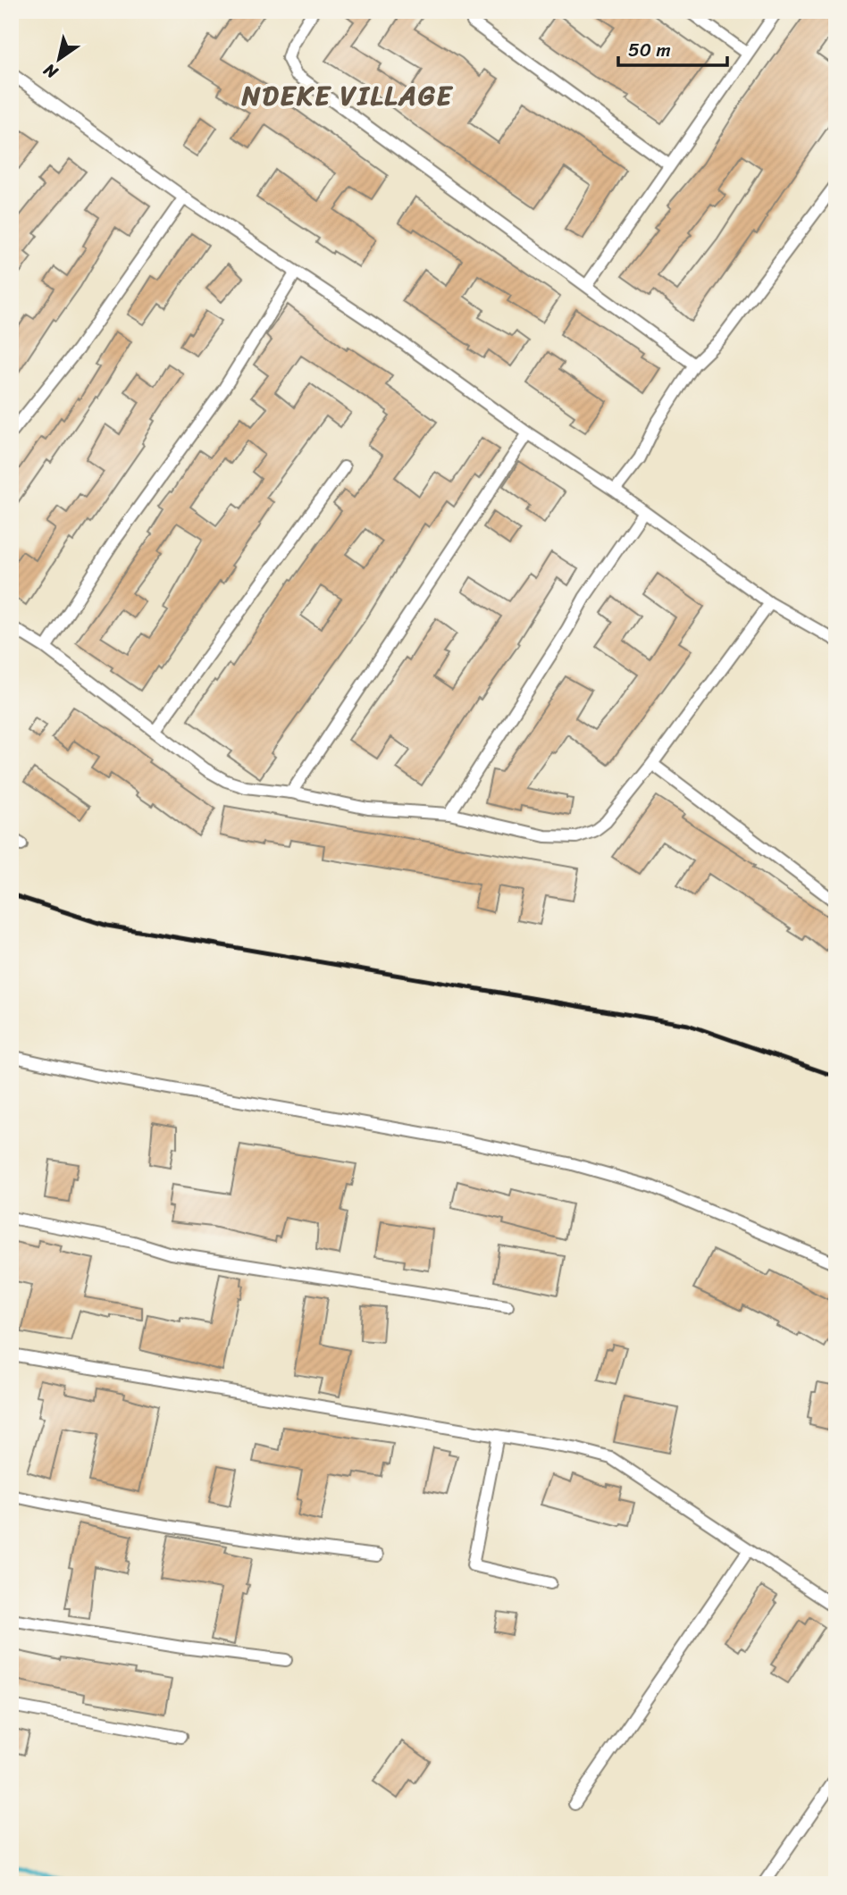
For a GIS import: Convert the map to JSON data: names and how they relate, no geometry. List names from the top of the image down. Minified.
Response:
{"districts":["NDEKE VILLAGE"],"scale_bar":"50 m","north":"bottom left"}
